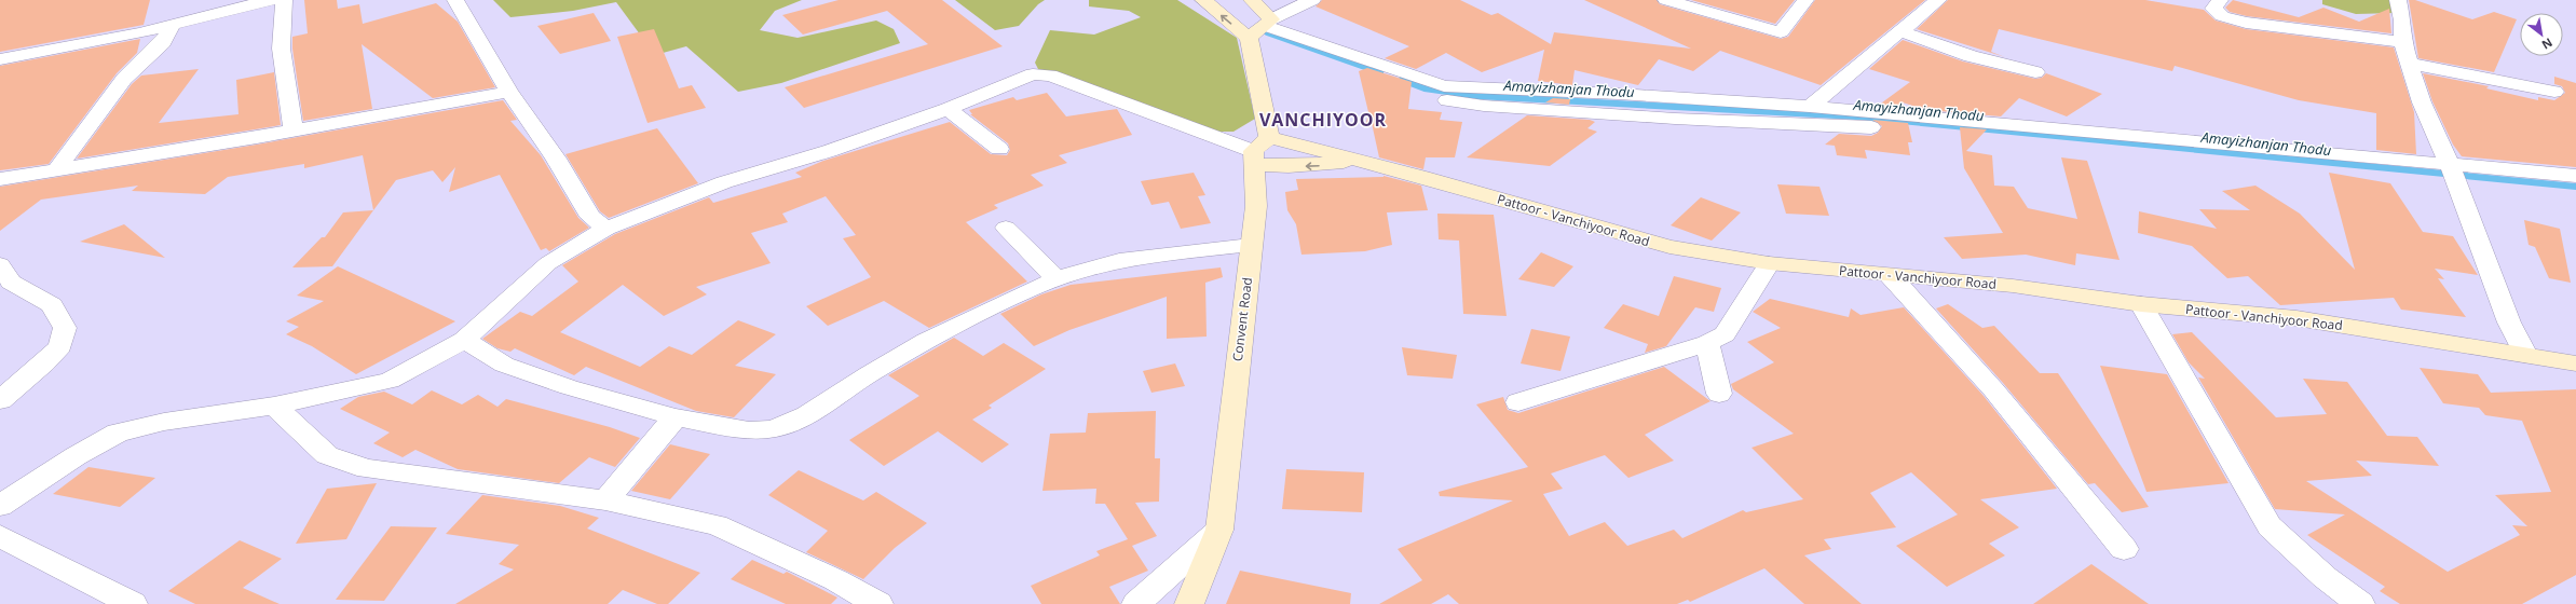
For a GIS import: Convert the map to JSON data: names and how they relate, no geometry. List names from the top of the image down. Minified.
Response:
{"streets":{"main road":["Pattoor - Vanchiyoor Road","Convent Road"]},"districts":["VANCHIYOOR"],"water":["Amayizhanjan Thodu"],"north":"bottom right"}
